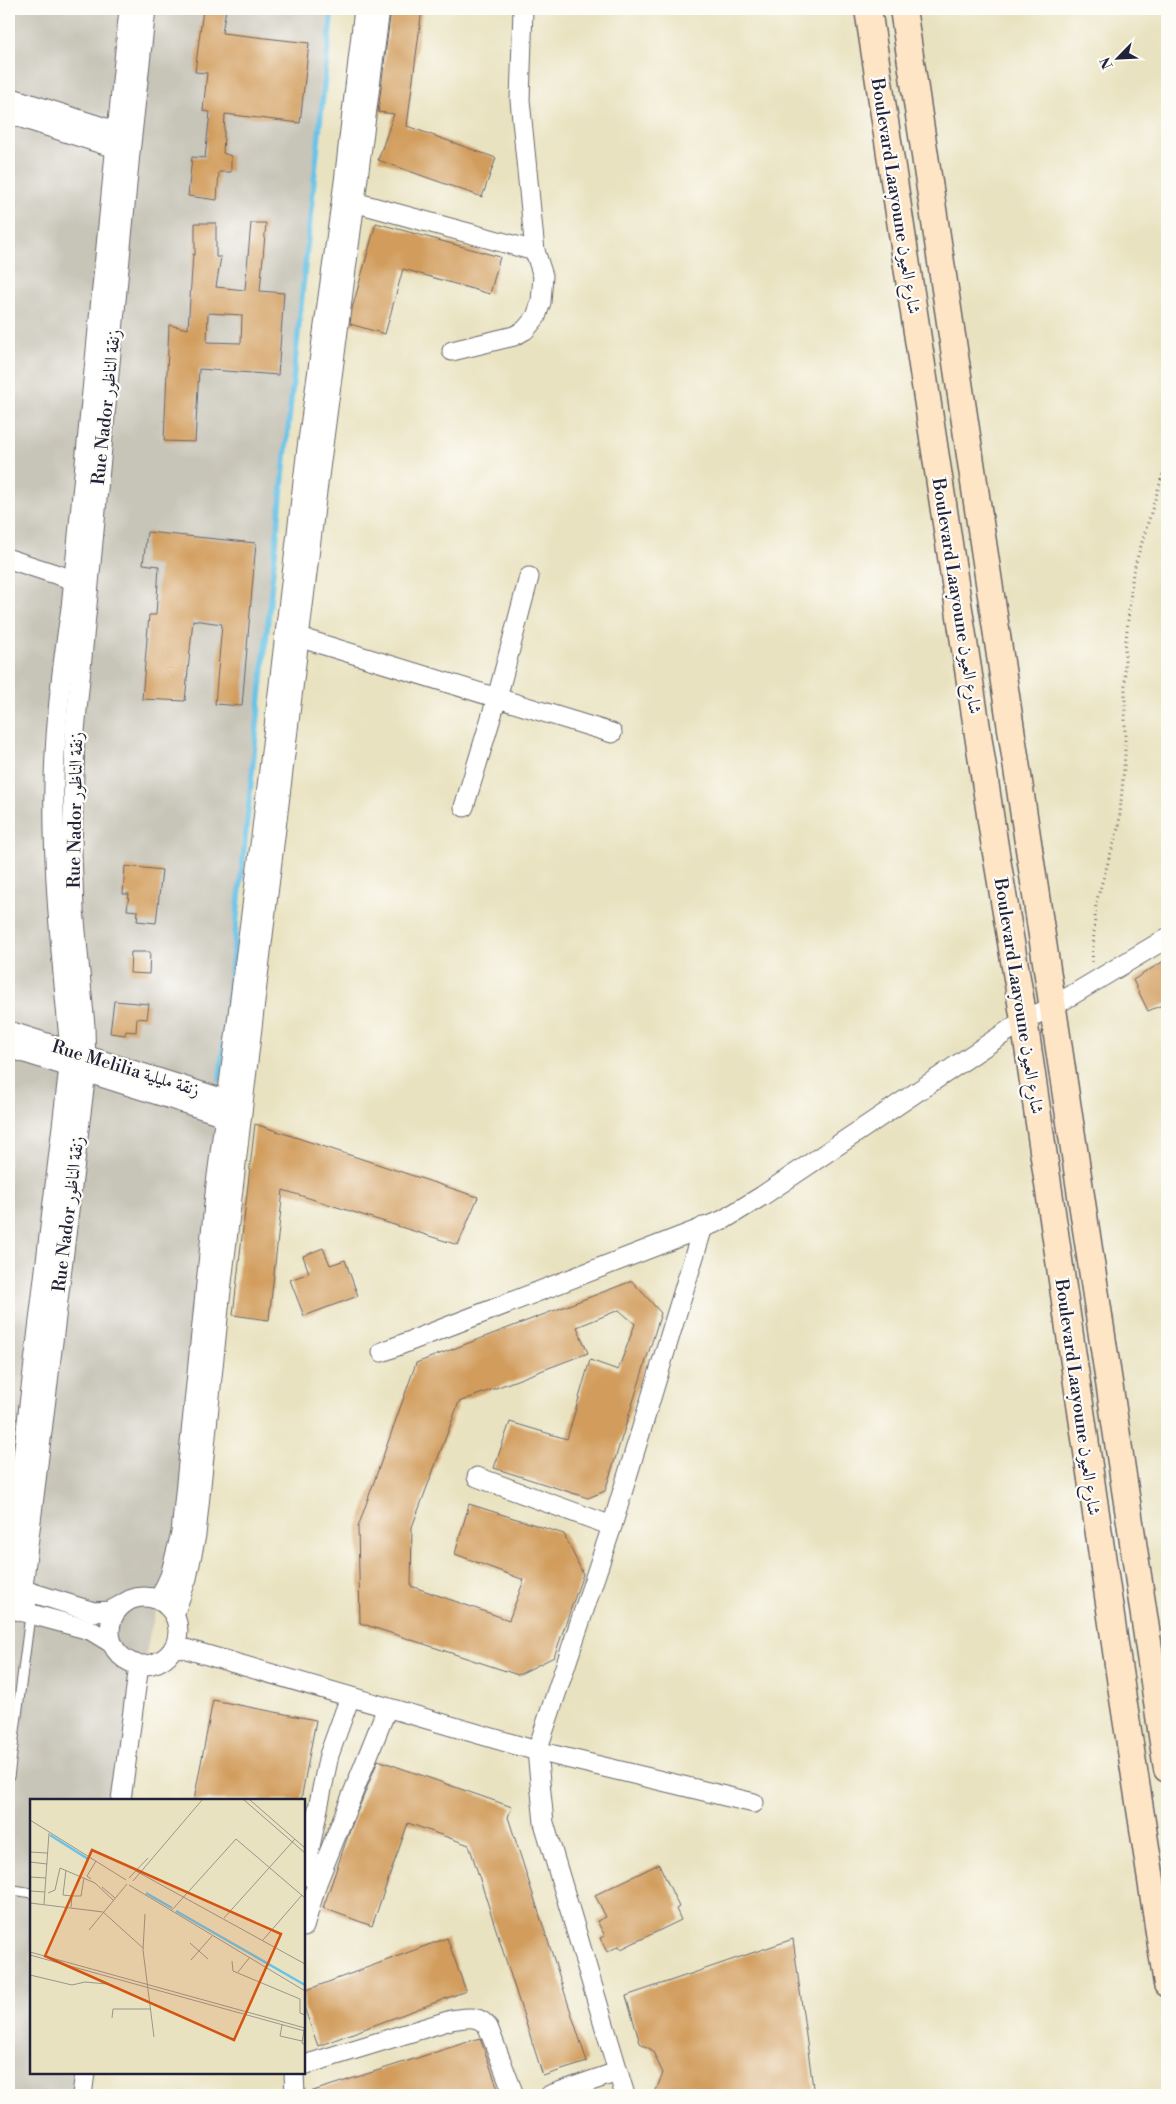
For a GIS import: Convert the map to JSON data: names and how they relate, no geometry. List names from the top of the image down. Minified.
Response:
{"streets":{"street":["Boulevard Laayoune شارع العيون","Rue Nador زنقة الناظور","Rue Melilia زنقة مليلية"]},"crossings":[["Rue Nador زنقة الناظور","Rue Melilia زنقة مليلية"]],"north":"bottom left"}
